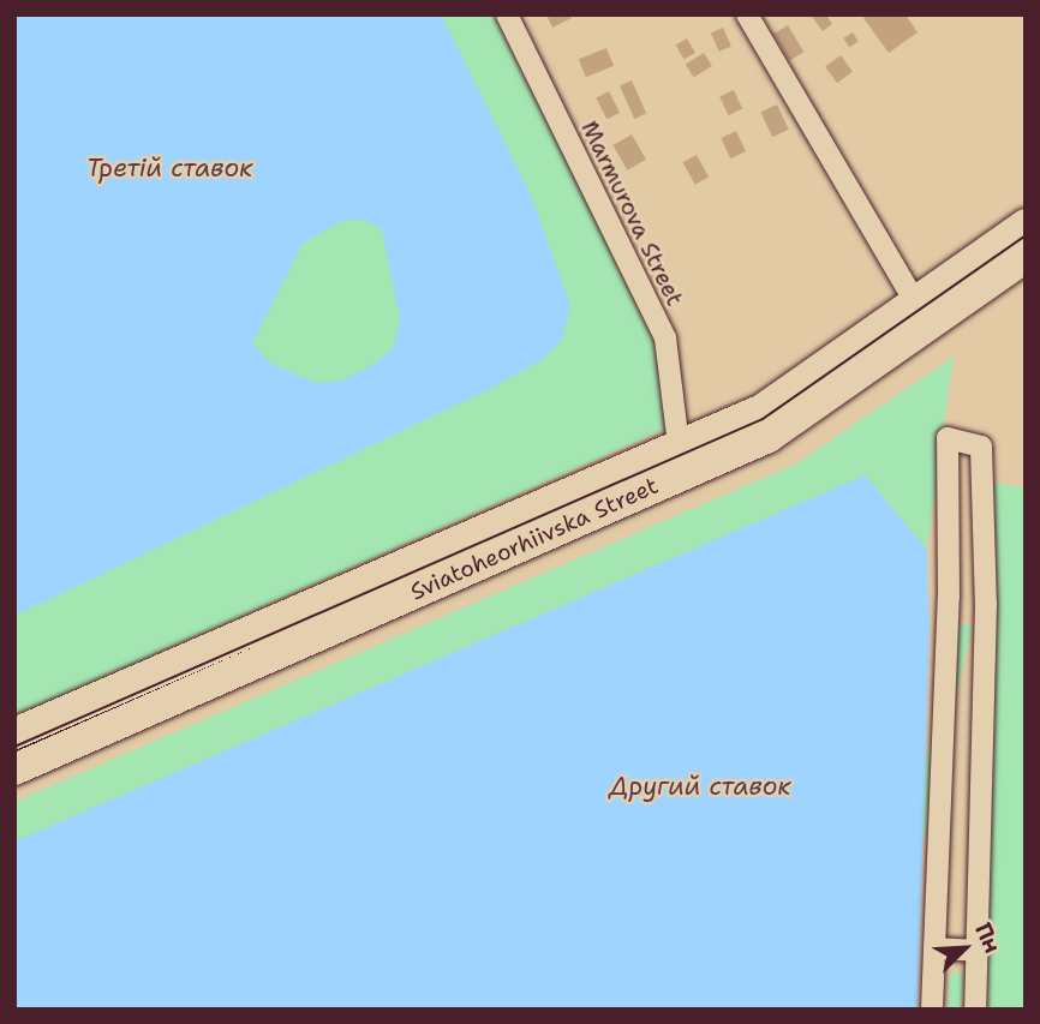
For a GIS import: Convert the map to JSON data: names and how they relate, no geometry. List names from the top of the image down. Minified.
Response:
{"streets":{"main road":["Sviatoheorhiivska Street"],"street":["Marmurova Street"]},"crossings":[["Marmurova Street","Sviatoheorhiivska Street"]],"water":["Третій ставок","Другий ставок"],"north":"top right"}
